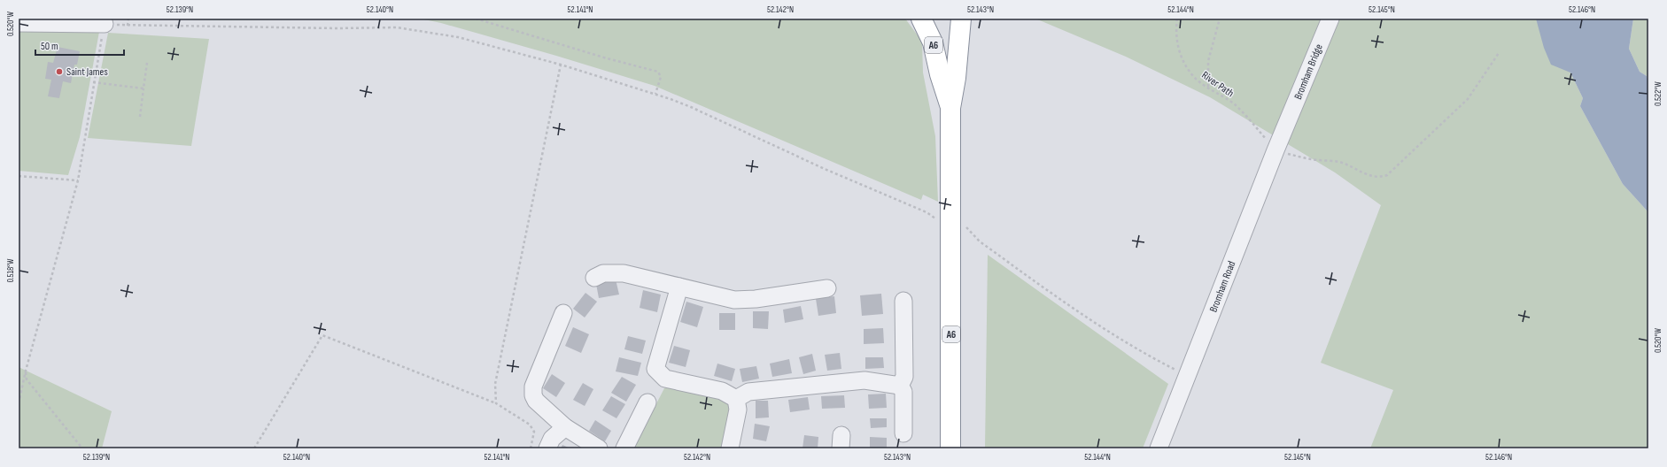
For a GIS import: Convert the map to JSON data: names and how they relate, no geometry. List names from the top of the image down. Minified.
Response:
{"streets":{"highway":["A6"],"street":["Bromham Bridge","Bromham Road"],"path":["River Path"]},"crossings":[["Bromham Bridge","Bromham Road"],["River Path","Bromham Road"]],"places":["Saint James"],"scale_bar":"50 m","coordinates":["52.139°N","52.140°N","52.141°N","52.142°N","52.143°N","52.144°N","52.145°N","52.146°N","0.520°W","0.522°W","0.518°W"]}
